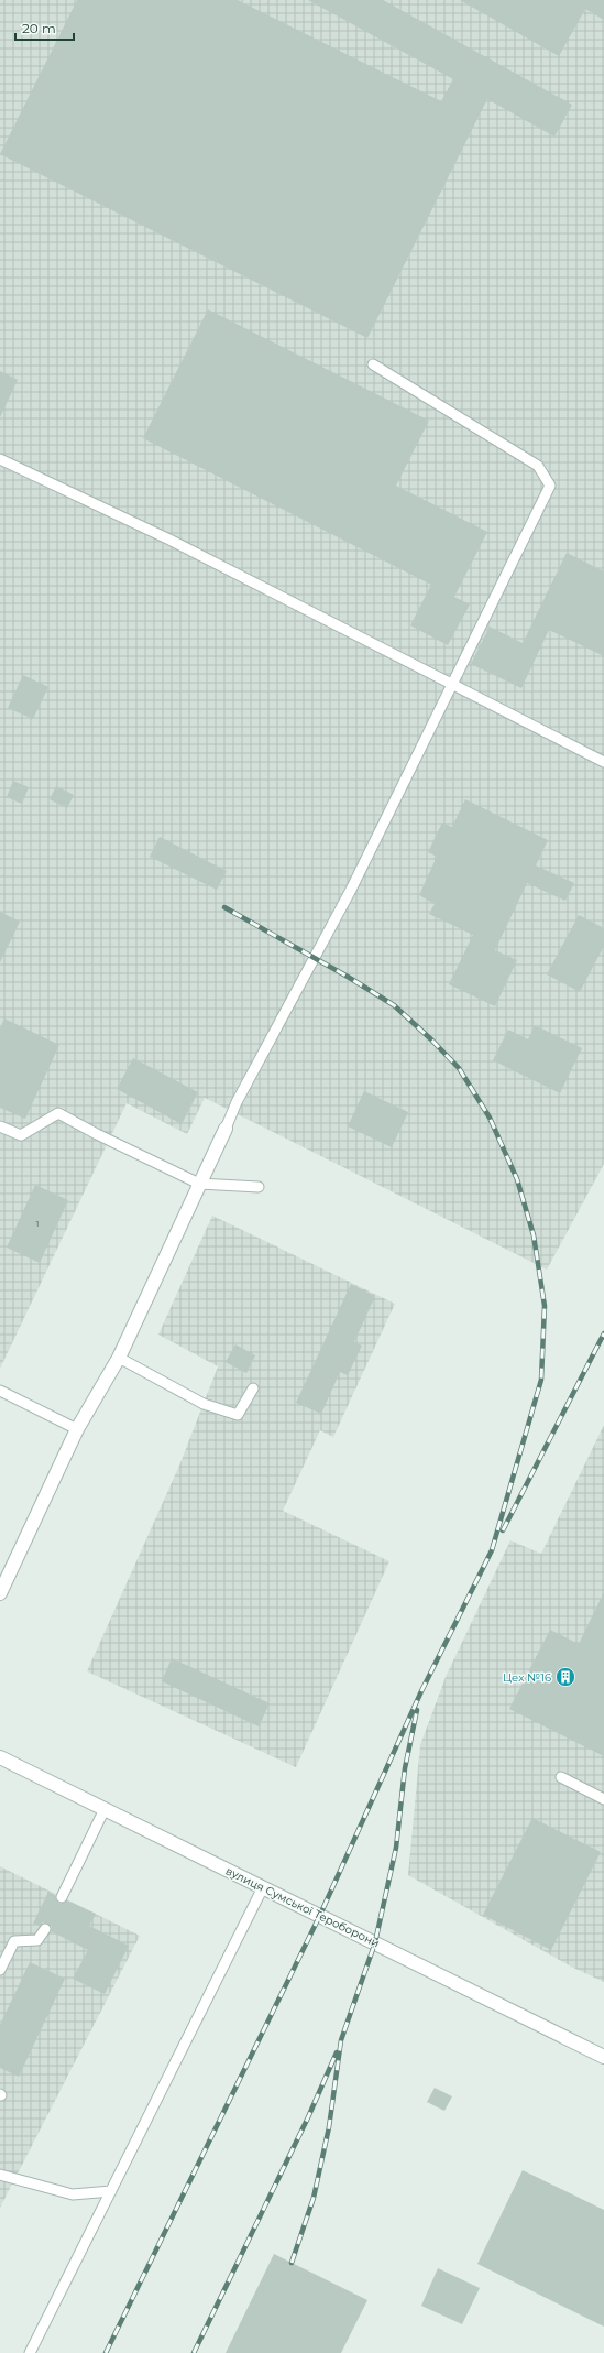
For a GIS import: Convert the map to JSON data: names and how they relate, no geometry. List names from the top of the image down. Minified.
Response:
{"streets":{"street":["вулиця Сумської Тероборони"]},"places":{"building":["Цех №16"]},"house_numbers":["1"],"scale_bar":"20 m"}
